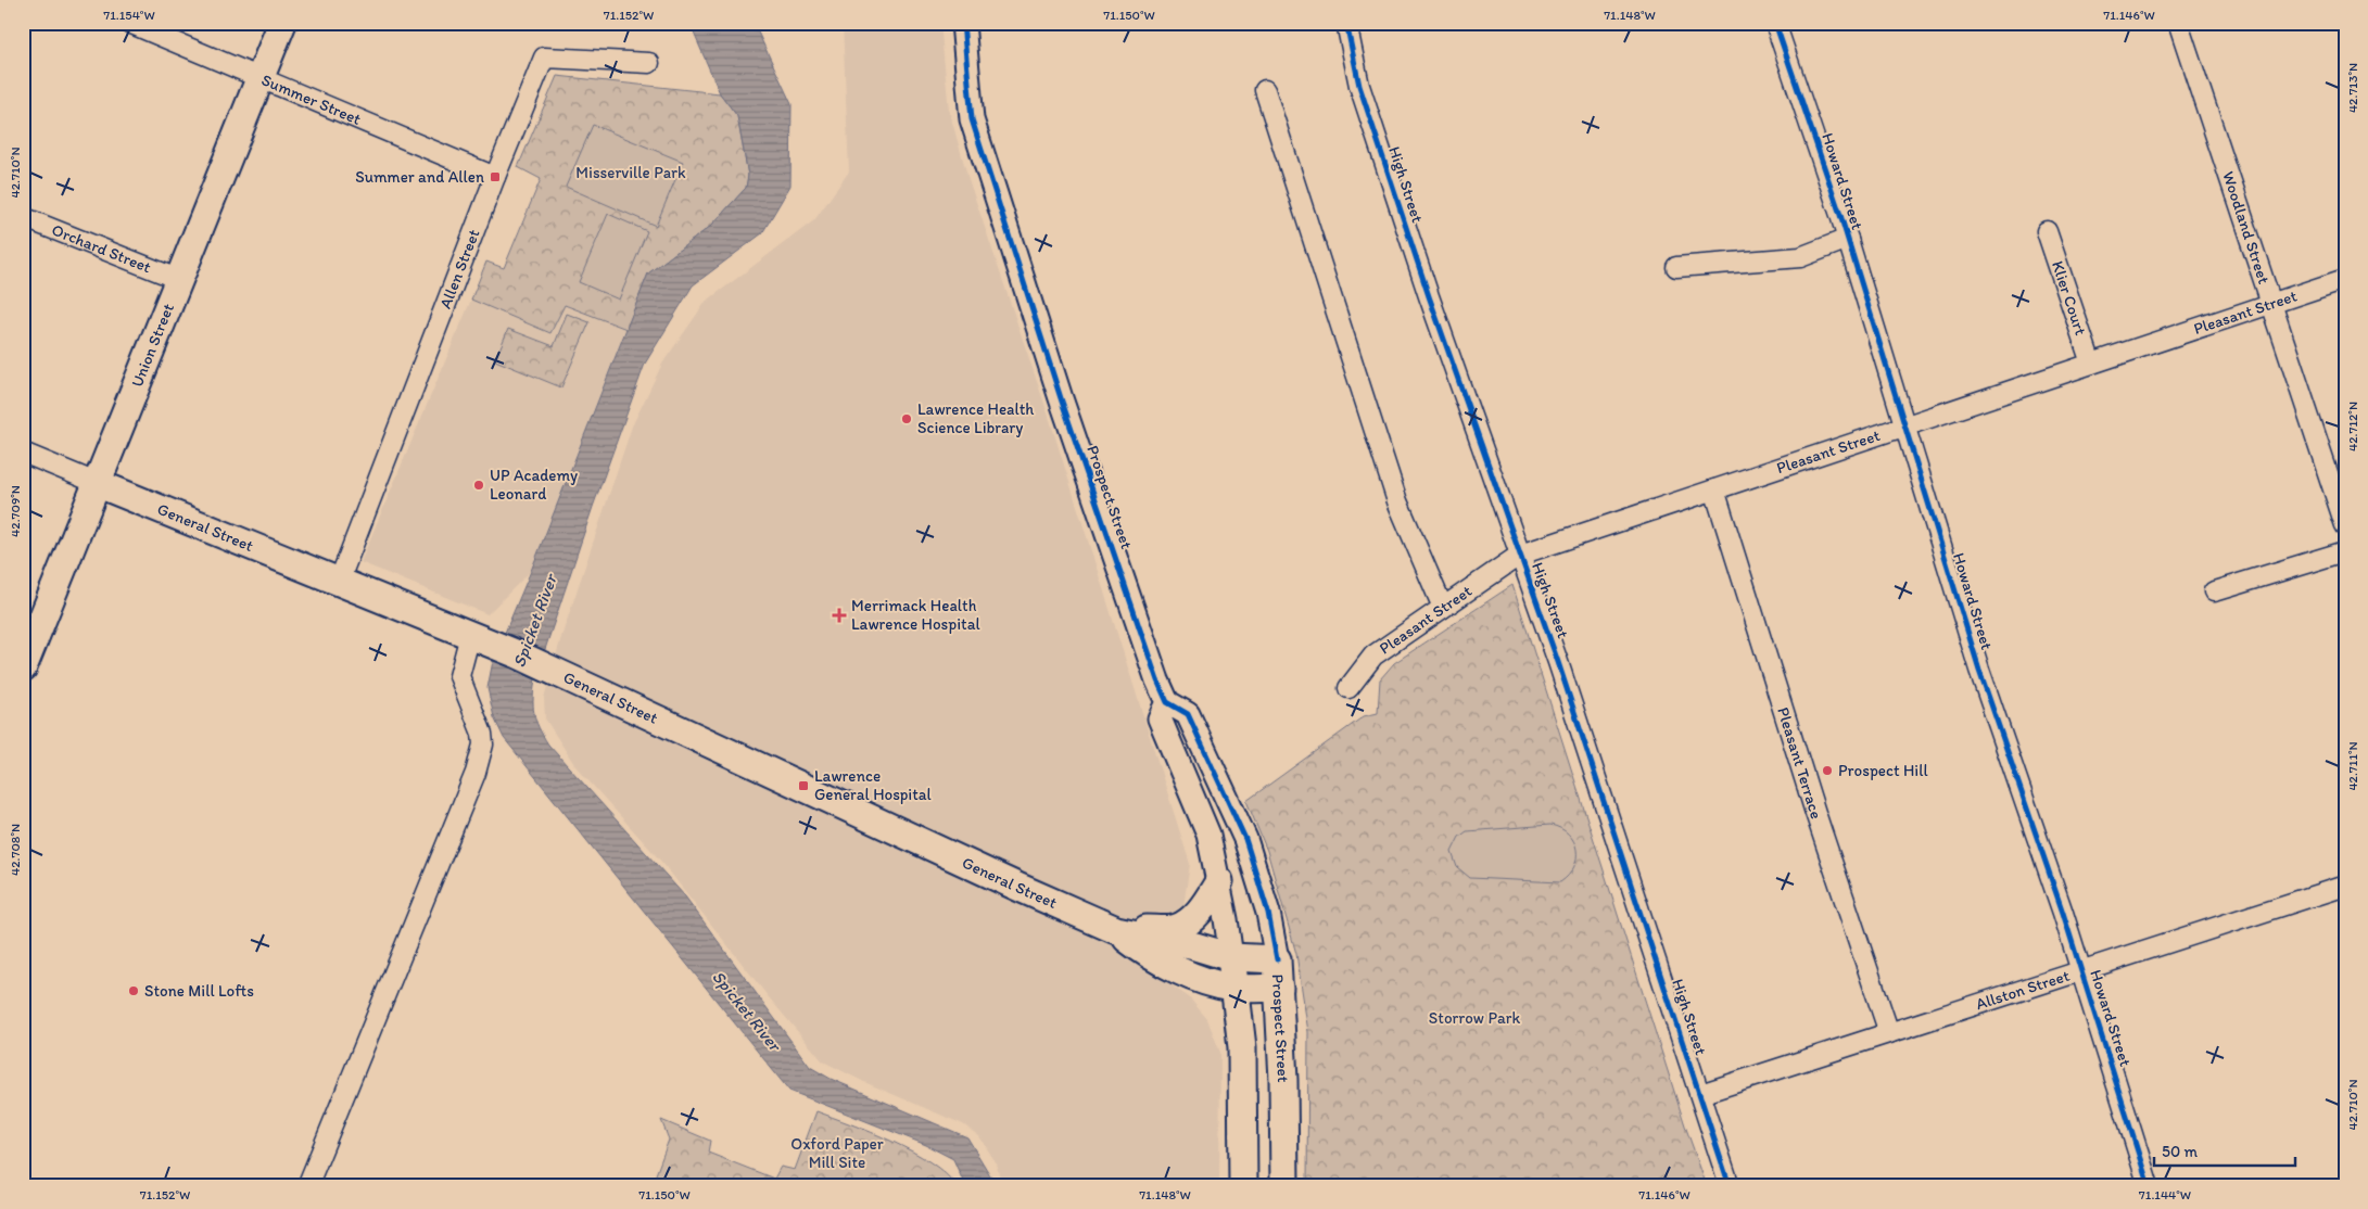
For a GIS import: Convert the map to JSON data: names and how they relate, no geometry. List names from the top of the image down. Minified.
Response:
{"streets":{"main road":["Union Street","Prospect Street","General Street"],"street":["Summer Street","Howard Street","High Street","Woodland Street","Orchard Street","Allen Street","Klier Court","Pleasant Street","Pleasant Terrace","Allston Street"]},"crossings":[["Summer Street","Allen Street"],["Summer Street","Union Street"],["Howard Street","Pleasant Street"],["Howard Street","Allston Street"],["High Street","Pleasant Street"],["High Street","Allston Street"],["Woodland Street","Pleasant Street"],["Orchard Street","Union Street"],["Allen Street","General Street"],["Klier Court","Pleasant Street"],["Pleasant Street","Pleasant Terrace"],["Union Street","General Street"],["Prospect Street","General Street"],["Pleasant Terrace","Allston Street"]],"water":["Spicket River"],"parks":["Misserville Park","Storrow Park","Oxford Paper Mill Site"],"places":{"transit":["Summer and Allen","Lawrence General Hospital"],"other":["Lawrence Health Science Library","UP Academy Leonard","Prospect Hill","Stone Mill Lofts"],"health":["Merrimack Health Lawrence Hospital"]},"scale_bar":"50 m","coordinates":["71.154°W","71.152°W","71.150°W","71.148°W","71.146°W","42.713°N","42.710°N","42.712°N","42.709°N","42.711°N","42.708°N","71.144°W"]}
